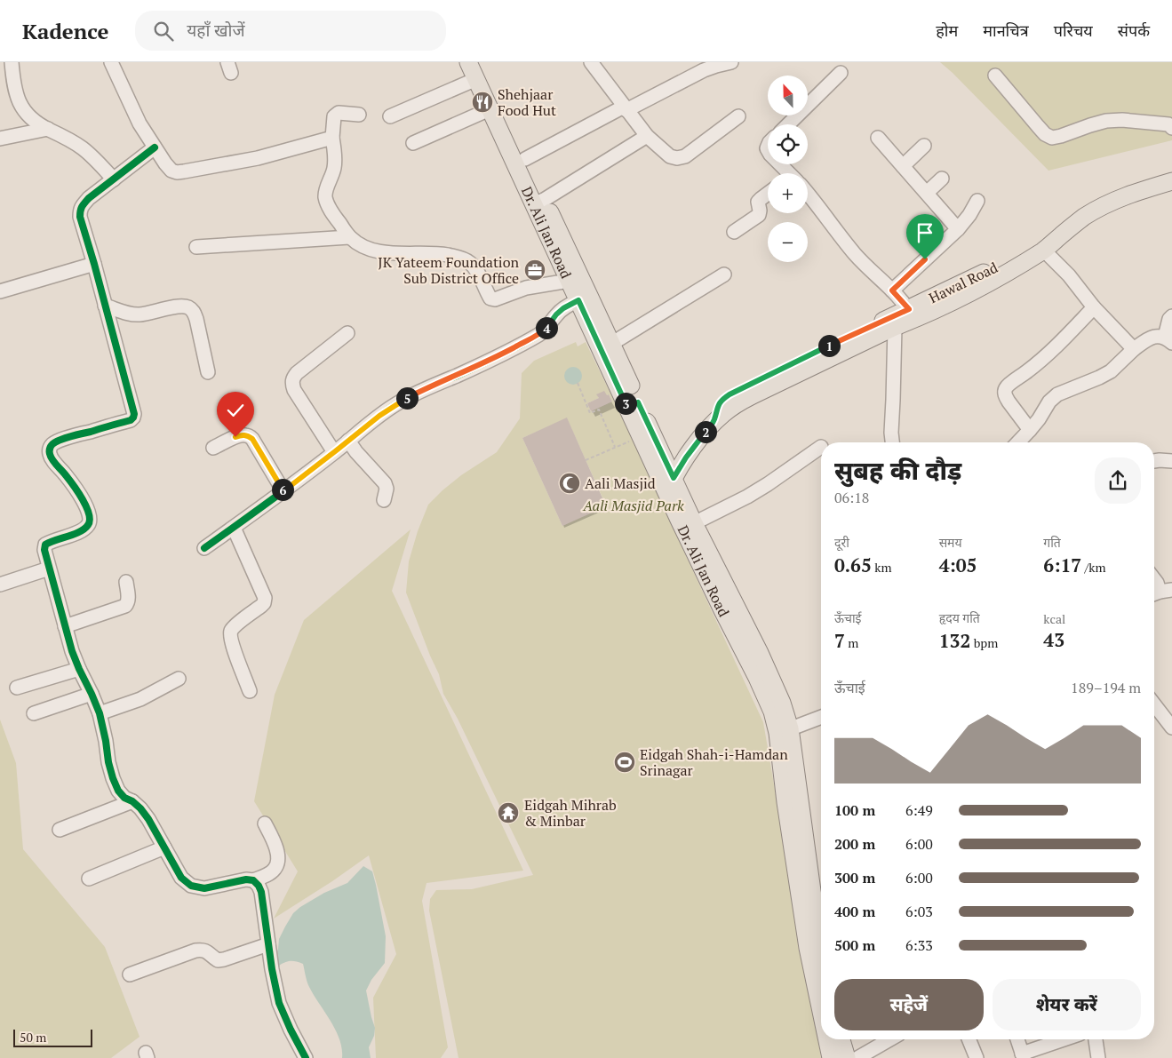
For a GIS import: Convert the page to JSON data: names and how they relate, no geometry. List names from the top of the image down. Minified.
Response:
{"streets":{"main road":["Dr. Ali Jan Road","Hawal Road"]},"crossings":[["Dr. Ali Jan Road","Hawal Road"]],"parks":["Aali Masjid Park"],"places":{"restaurant":["Shehjaar Food Hut"],"office":["JK Yateem Foundation Sub District Office"],"mosque":["Aali Masjid"],"sports":["Eidgah Shah-i-Hamdan Srinagar"],"temple":["Eidgah Mihrab & Minbar"]},"scale_bar":"50 m","north":"top","page":{"header":"Kadence","search":"यहाँ खोजें","nav":["होम","मानचित्र","परिचय","संपर्क"],"map_buttons":["+","−"],"pins":["4","1","5","3","2","6"],"heading":["सुबह की दौड़","06:18"],"stats":[["दूरी","0.65 km"],["समय","4:05"],["गति","6:17 /km"],["ऊँचाई","7 m"],["हृदय गति","132 bpm"],["kcal","43"]],"chart":["ऊँचाई","189–194 m"],"list":[{"name":"100 m","note":"6:49"},{"name":"200 m","note":"6:00"},{"name":"300 m","note":"6:00"},{"name":"400 m","note":"6:03"},{"name":"500 m","note":"6:33"}],"buttons":["सहेजें","शेयर करें"],"scale":"50 m"}}
